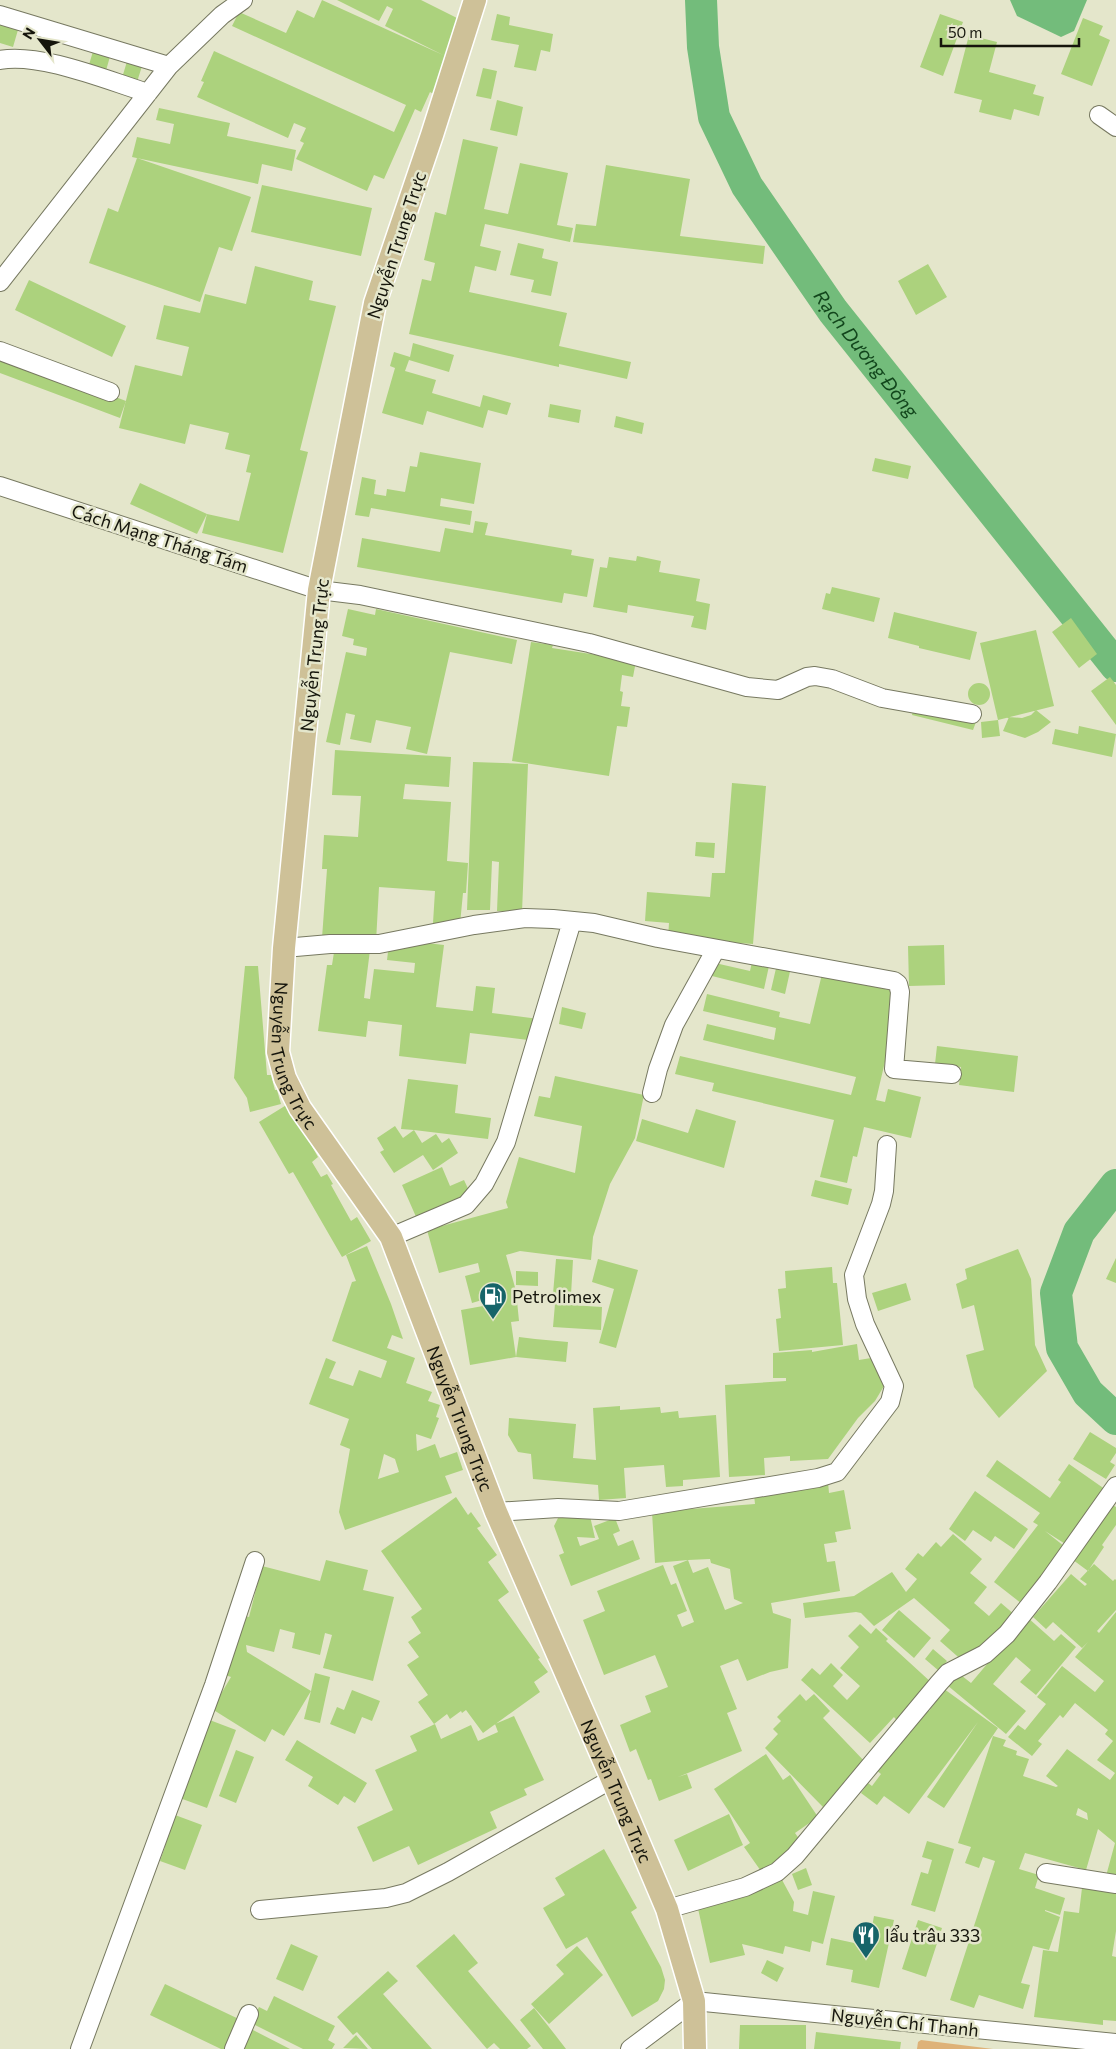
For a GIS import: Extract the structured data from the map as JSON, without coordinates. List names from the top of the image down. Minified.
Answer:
{"streets":{"main road":["Nguyễn Trung Trực"],"street":["Cách Mạng Tháng Tám","Nguyễn Chí Thanh"]},"crossings":[["Nguyễn Trung Trực","Cách Mạng Tháng Tám"],["Nguyễn Trung Trực","Nguyễn Chí Thanh"]],"water":["Rạch Dương Đông"],"places":{"fuel station":["Petrolimex"],"restaurant":["lẩu trâu 333"]},"scale_bar":"50 m","north":"top left"}
